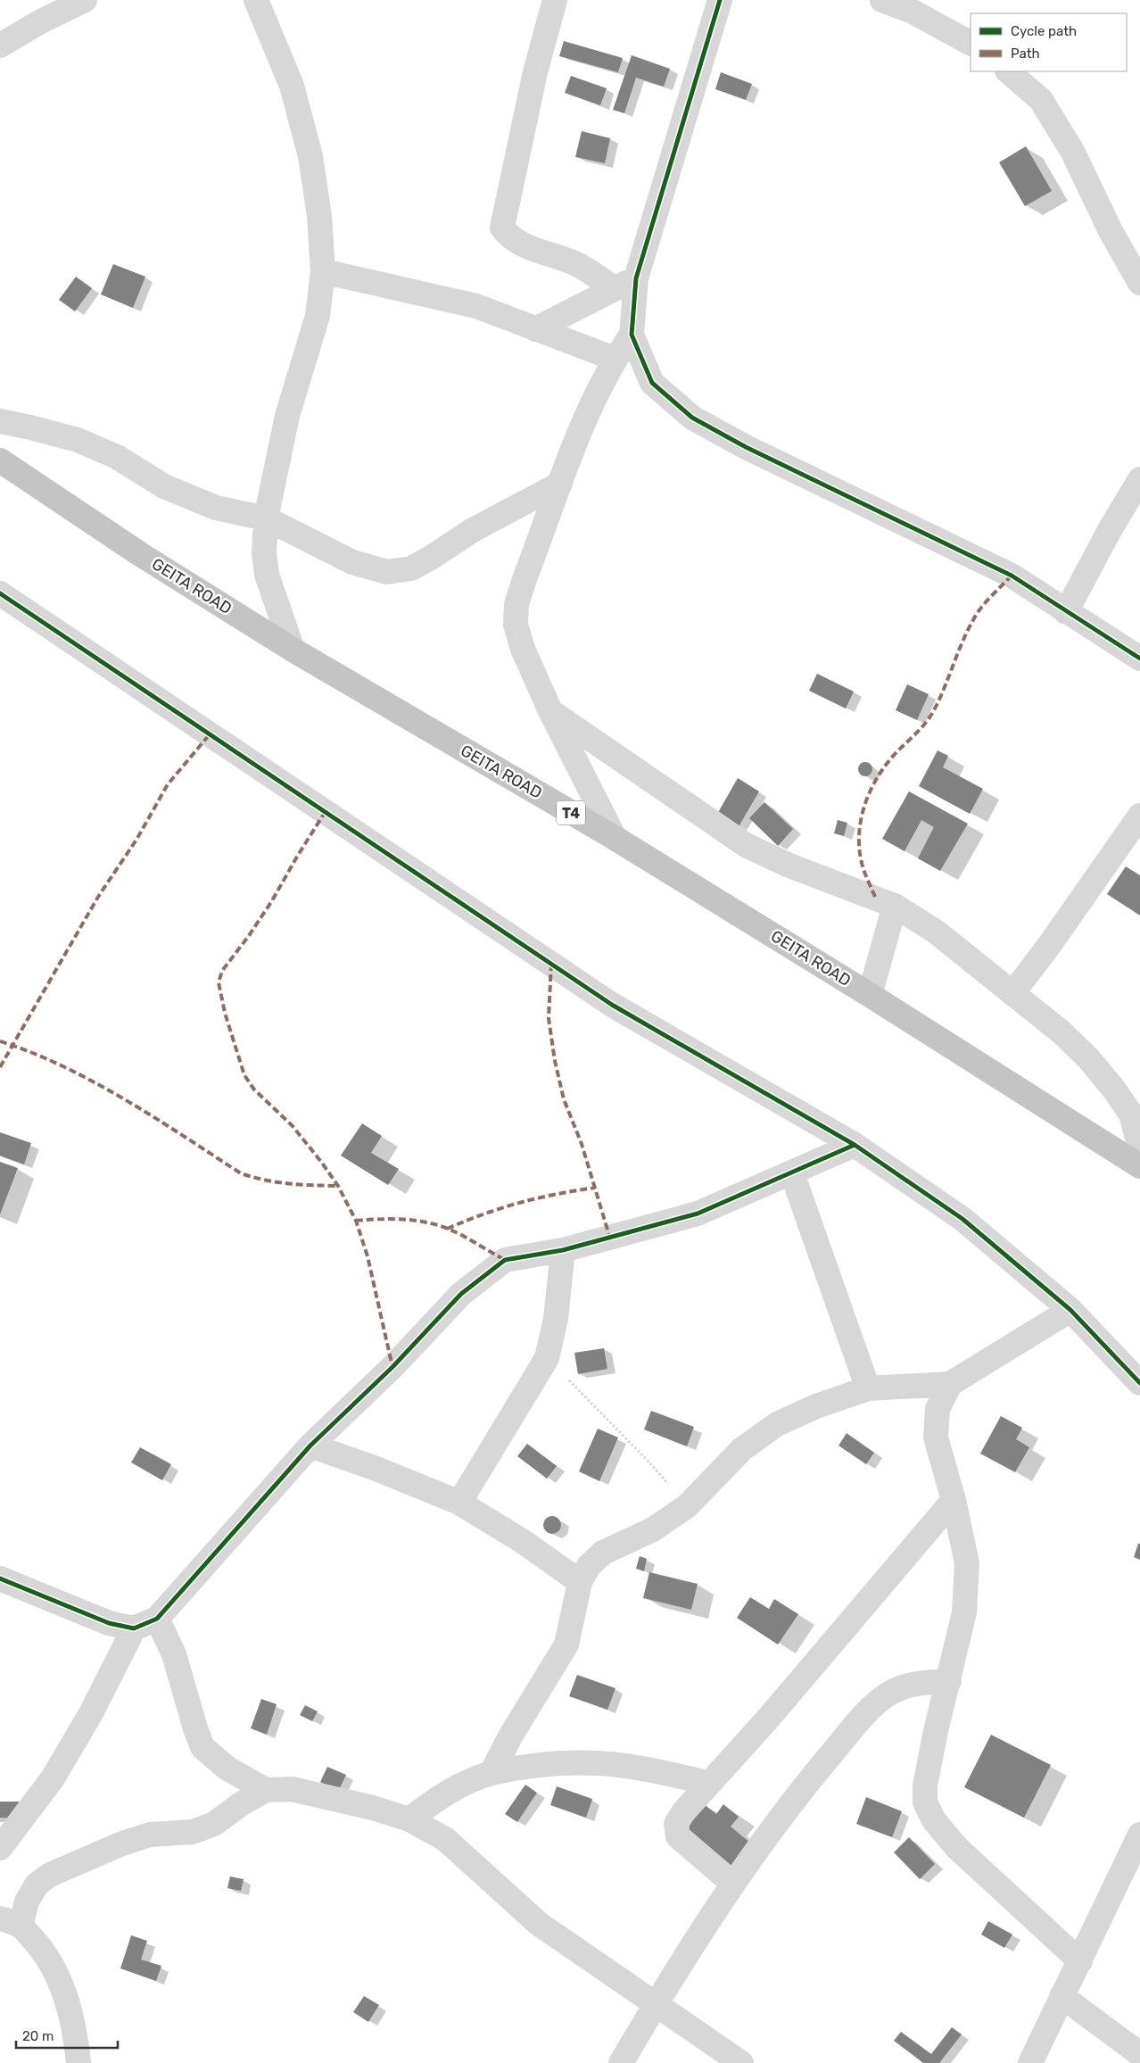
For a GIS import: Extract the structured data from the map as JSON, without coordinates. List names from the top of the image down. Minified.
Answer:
{"streets":{"highway":["GEITA ROAD","T4"]},"legend":["Cycle path","Path"],"scale_bar":"20 m"}
